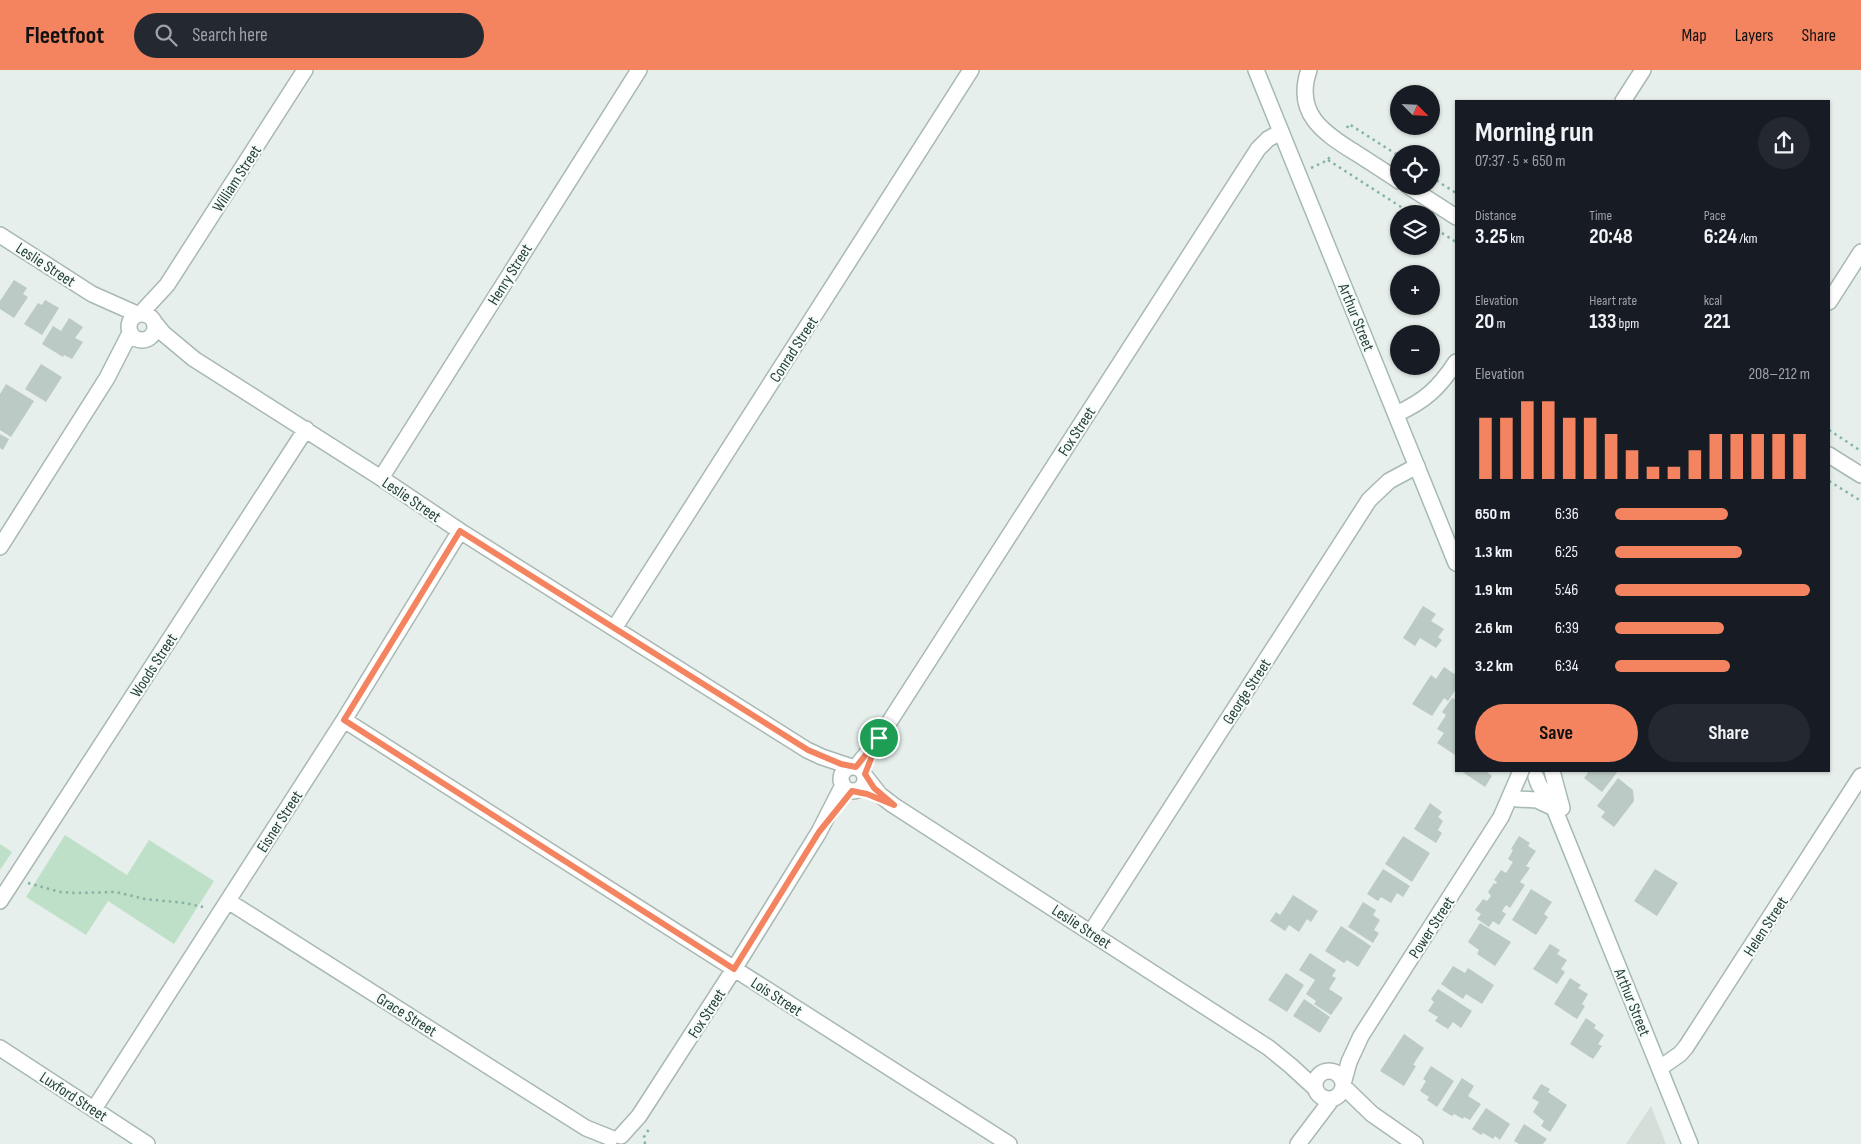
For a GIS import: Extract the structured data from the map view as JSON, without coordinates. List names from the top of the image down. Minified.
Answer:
{"streets":{"street":["William Street","Leslie Street","Henry Street","Arthur Street","Conrad Street","Fox Street","Woods Street","George Street","Eisner Street","Helen Street","Power Street","Lois Street","Grace Street","Luxford Street"]},"crossings":[["William Street","Leslie Street"],["Leslie Street","Henry Street"],["Leslie Street","Conrad Street"],["Leslie Street","Fox Street"],["Leslie Street","Woods Street"],["Leslie Street","George Street"],["Leslie Street","Eisner Street"],["Leslie Street","Power Street"],["Arthur Street","Fox Street"],["Arthur Street","George Street"],["Arthur Street","Helen Street"],["Arthur Street","Power Street"],["Fox Street","Lois Street"],["Fox Street","Grace Street"],["Eisner Street","Lois Street"],["Eisner Street","Grace Street"],["Eisner Street","Luxford Street"]],"north":"bottom right","page":{"header":"Fleetfoot","search":"Search here","nav":["Map","Layers","Share"],"map_buttons":["+","−"],"heading":["Morning run","07:37 · 5 × 650 m"],"stats":[["Distance","3.25 km"],["Time","20:48"],["Pace","6:24 /km"],["Elevation","20 m"],["Heart rate","133 bpm"],["kcal","221"]],"chart":["Elevation","208–212 m"],"list":[{"name":"650 m","note":"6:36"},{"name":"1.3 km","note":"6:25"},{"name":"1.9 km","note":"5:46"},{"name":"2.6 km","note":"6:39"},{"name":"3.2 km","note":"6:34"}],"buttons":["Save","Share"]}}
